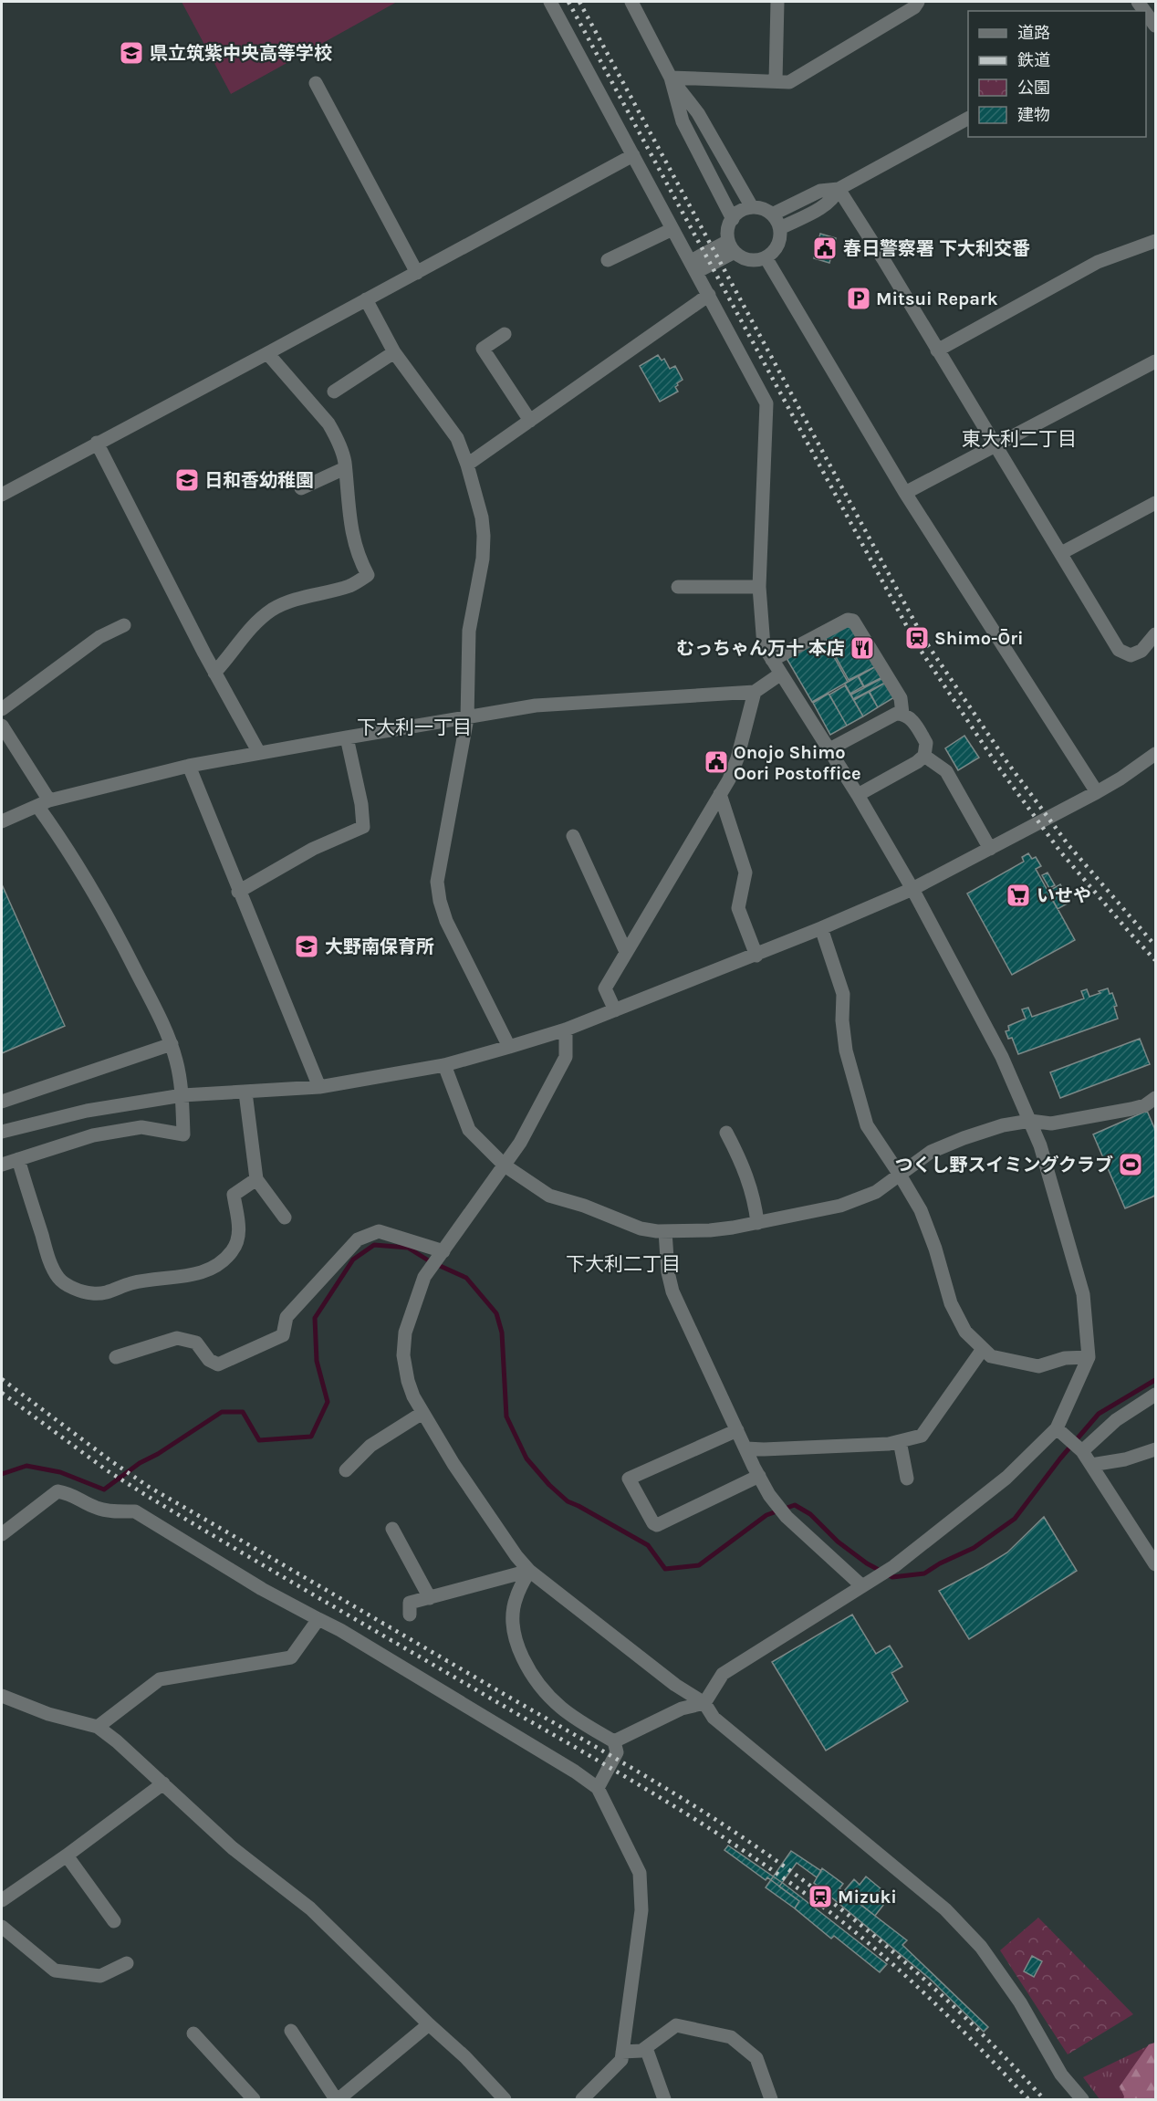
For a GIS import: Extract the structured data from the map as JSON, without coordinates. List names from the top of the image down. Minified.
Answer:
{"districts":["東大利二丁目","下大利一丁目","下大利二丁目"],"places":{"school or university":["県立筑紫中央高等学校","日和香幼稚園","大野南保育所"],"public building":["春日警察署 下大利交番","Onojo Shimo Oori Postoffice"],"parking":["Mitsui Repark"],"station":["Shimo-Ōri","Mizuki"],"restaurant":["むっちゃん万十 本店"],"supermarket":["いせや"],"sports":["つくし野スイミングクラブ"]},"legend":["道路","鉄道","公園","建物"]}
